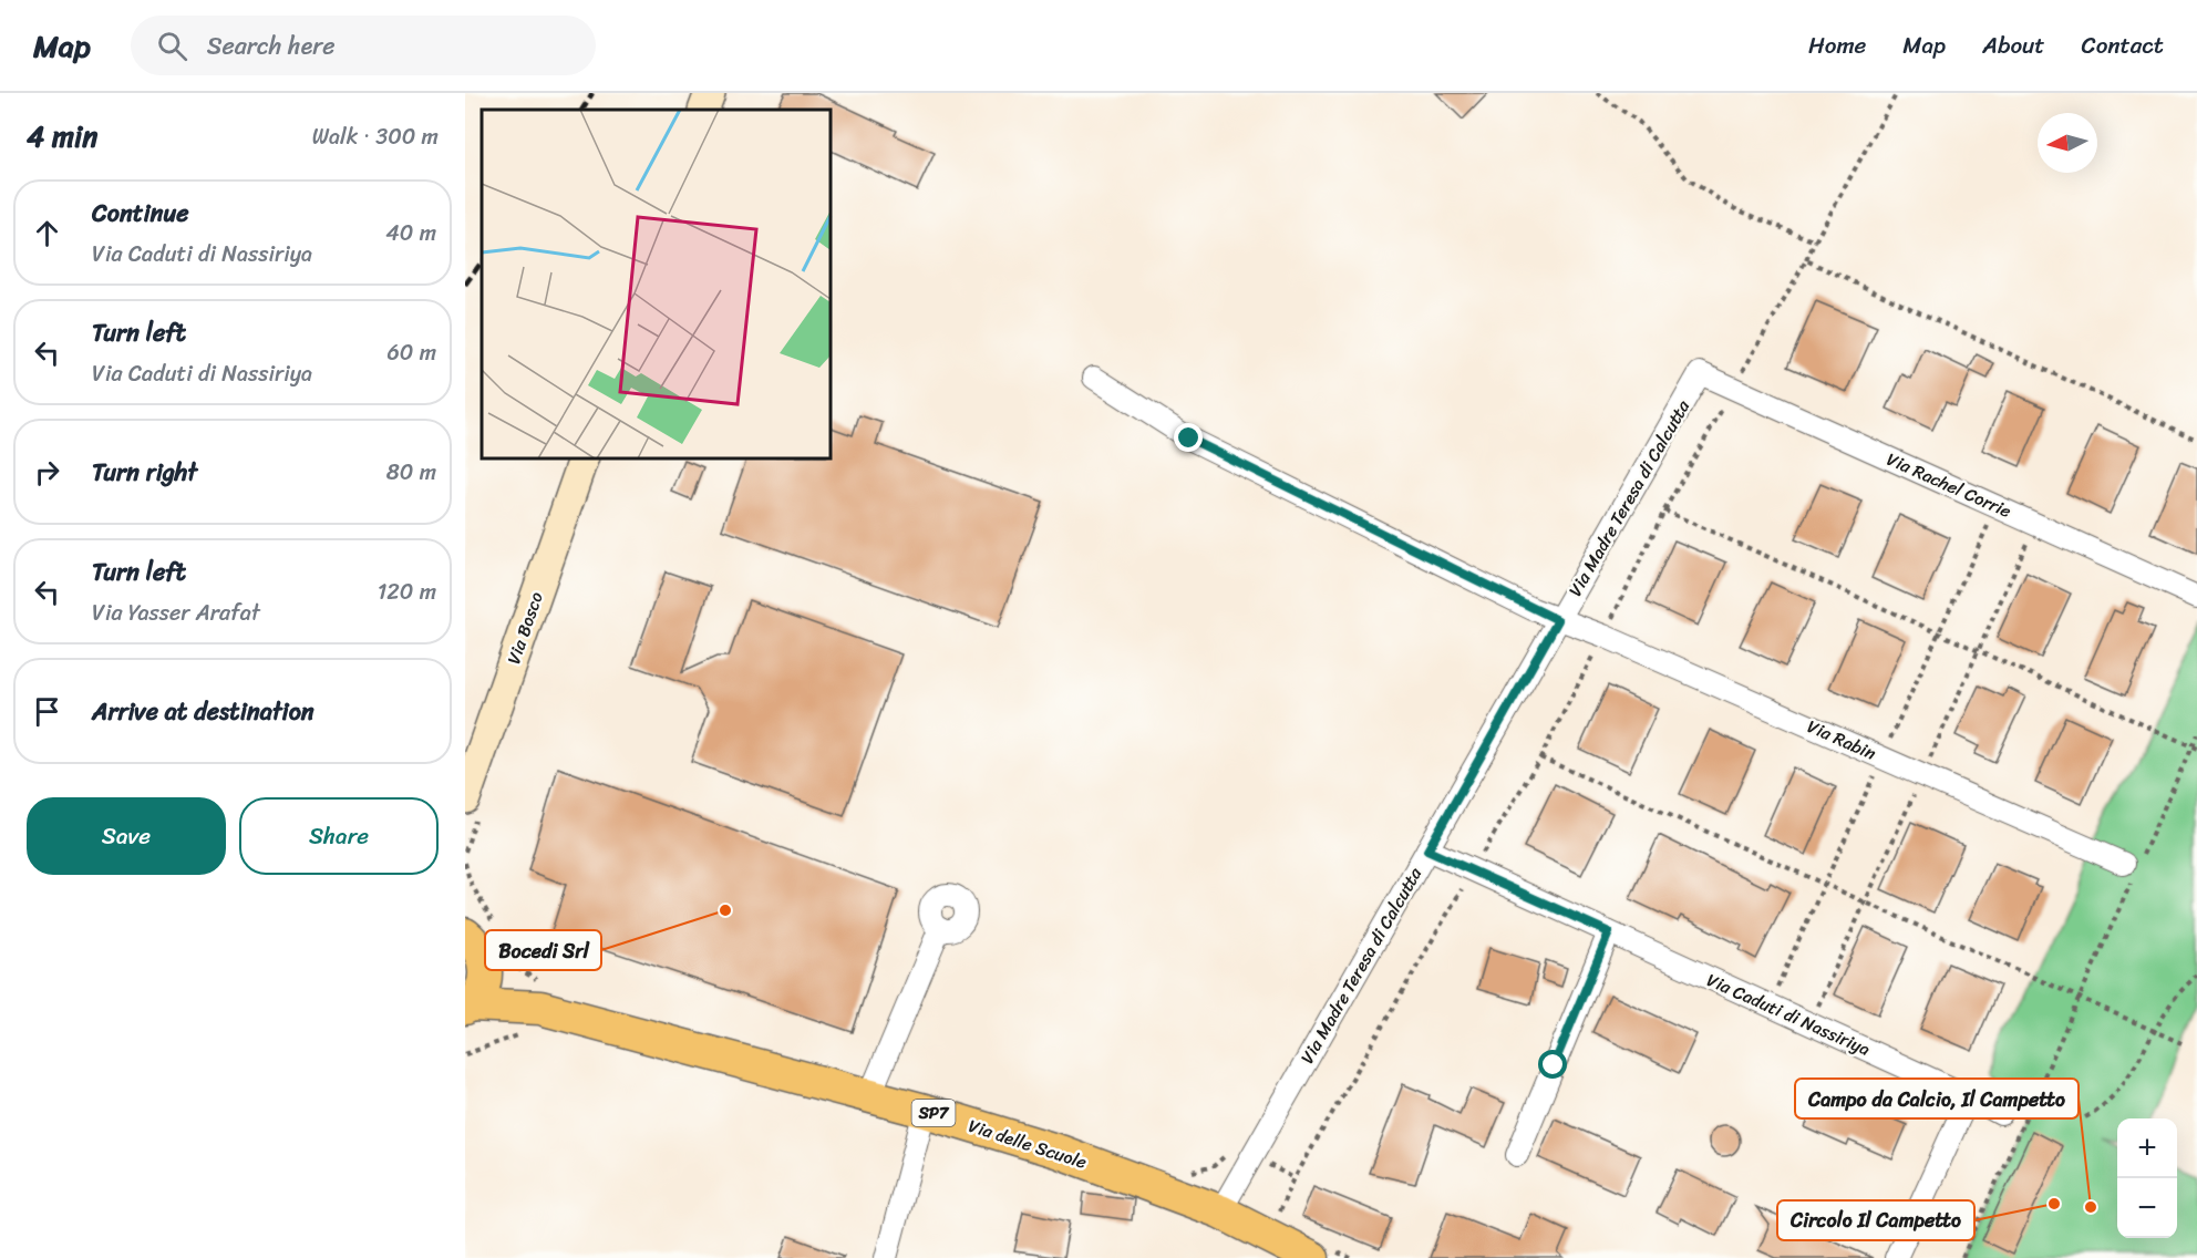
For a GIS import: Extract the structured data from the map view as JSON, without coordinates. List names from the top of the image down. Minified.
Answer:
{"streets":{"main road":["Via Bosco","SP7","Via delle Scuole"],"street":["Via Rachel Corrie","Via Madre Teresa di Calcutta","Via Rabin","Via Caduti di Nassiriya"]},"crossings":[["Via Rachel Corrie","Via Madre Teresa di Calcutta"],["Via Madre Teresa di Calcutta","Via Rabin"],["Via Madre Teresa di Calcutta","Via Caduti di Nassiriya"],["Via Madre Teresa di Calcutta","Via delle Scuole"]],"places":["Bocedi Srl","Circolo Il Campetto","Campo da Calcio, Il Campetto"],"north":"left","page":{"header":"Map","search":"Search here","nav":["Home","Map","About","Contact"],"heading":["4 min","Walk · 300 m"],"list":[["Continue","Via Caduti di Nassiriya","40 m"],["Turn left","Via Caduti di Nassiriya","60 m"],["Turn right","80 m"],["Turn left","Via Yasser Arafat","120 m"],"Arrive at destination"],"buttons":["Save","Share"],"map_buttons":["+","−"]}}
